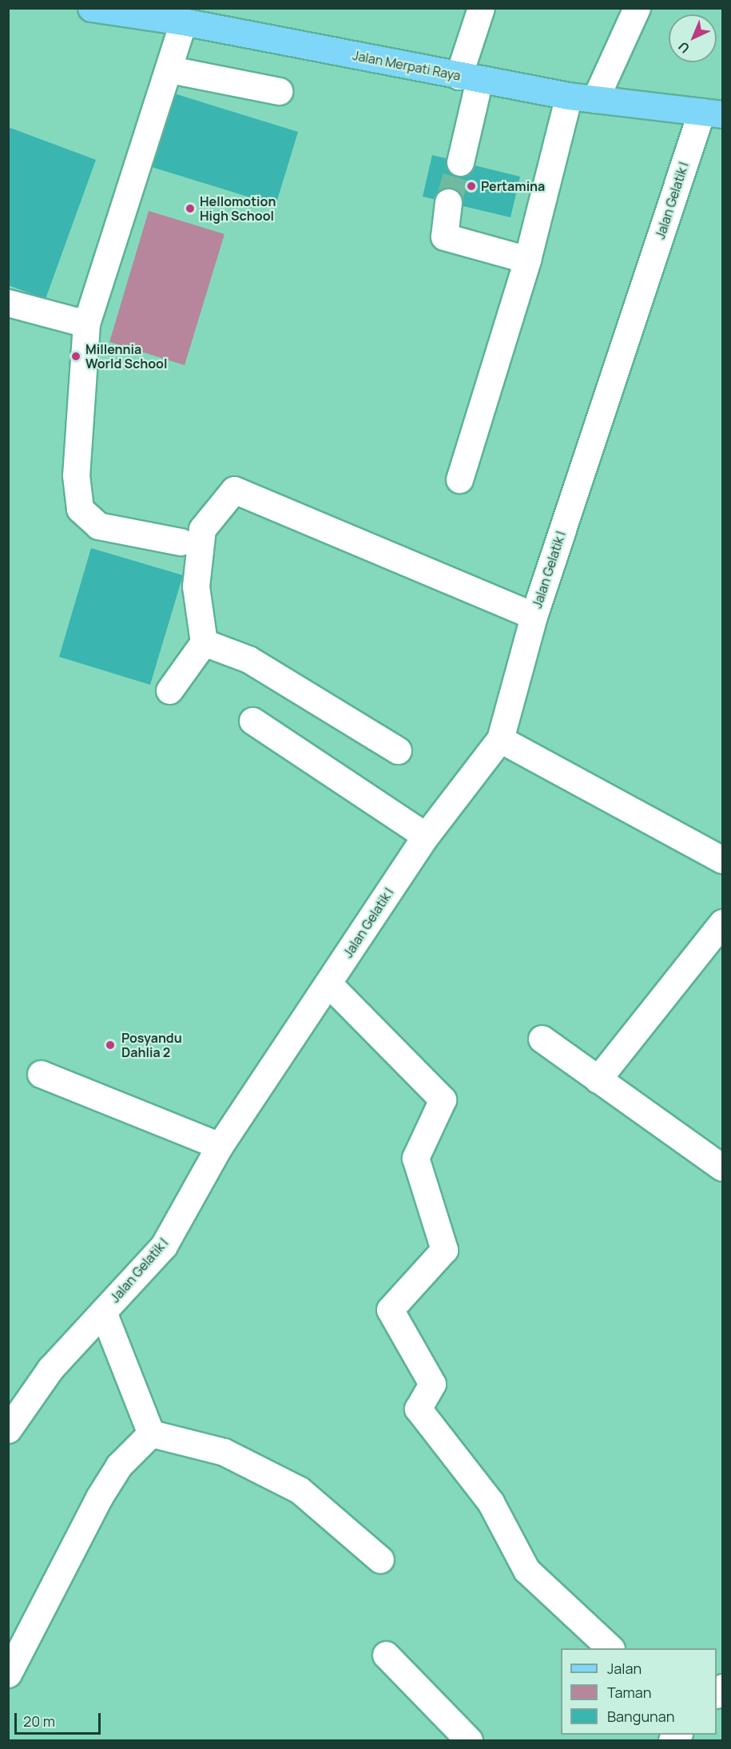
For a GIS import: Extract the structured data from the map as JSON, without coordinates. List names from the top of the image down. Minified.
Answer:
{"streets":{"main road":["Jalan Merpati Raya"],"street":["Jalan Gelatik I"]},"crossings":[["Jalan Merpati Raya","Jalan Gelatik I"]],"places":["Pertamina","Hellomotion High School","Millennia World School","Posyandu Dahlia 2"],"legend":["Jalan","Taman","Bangunan"],"scale_bar":"20 m","north":"bottom left"}
